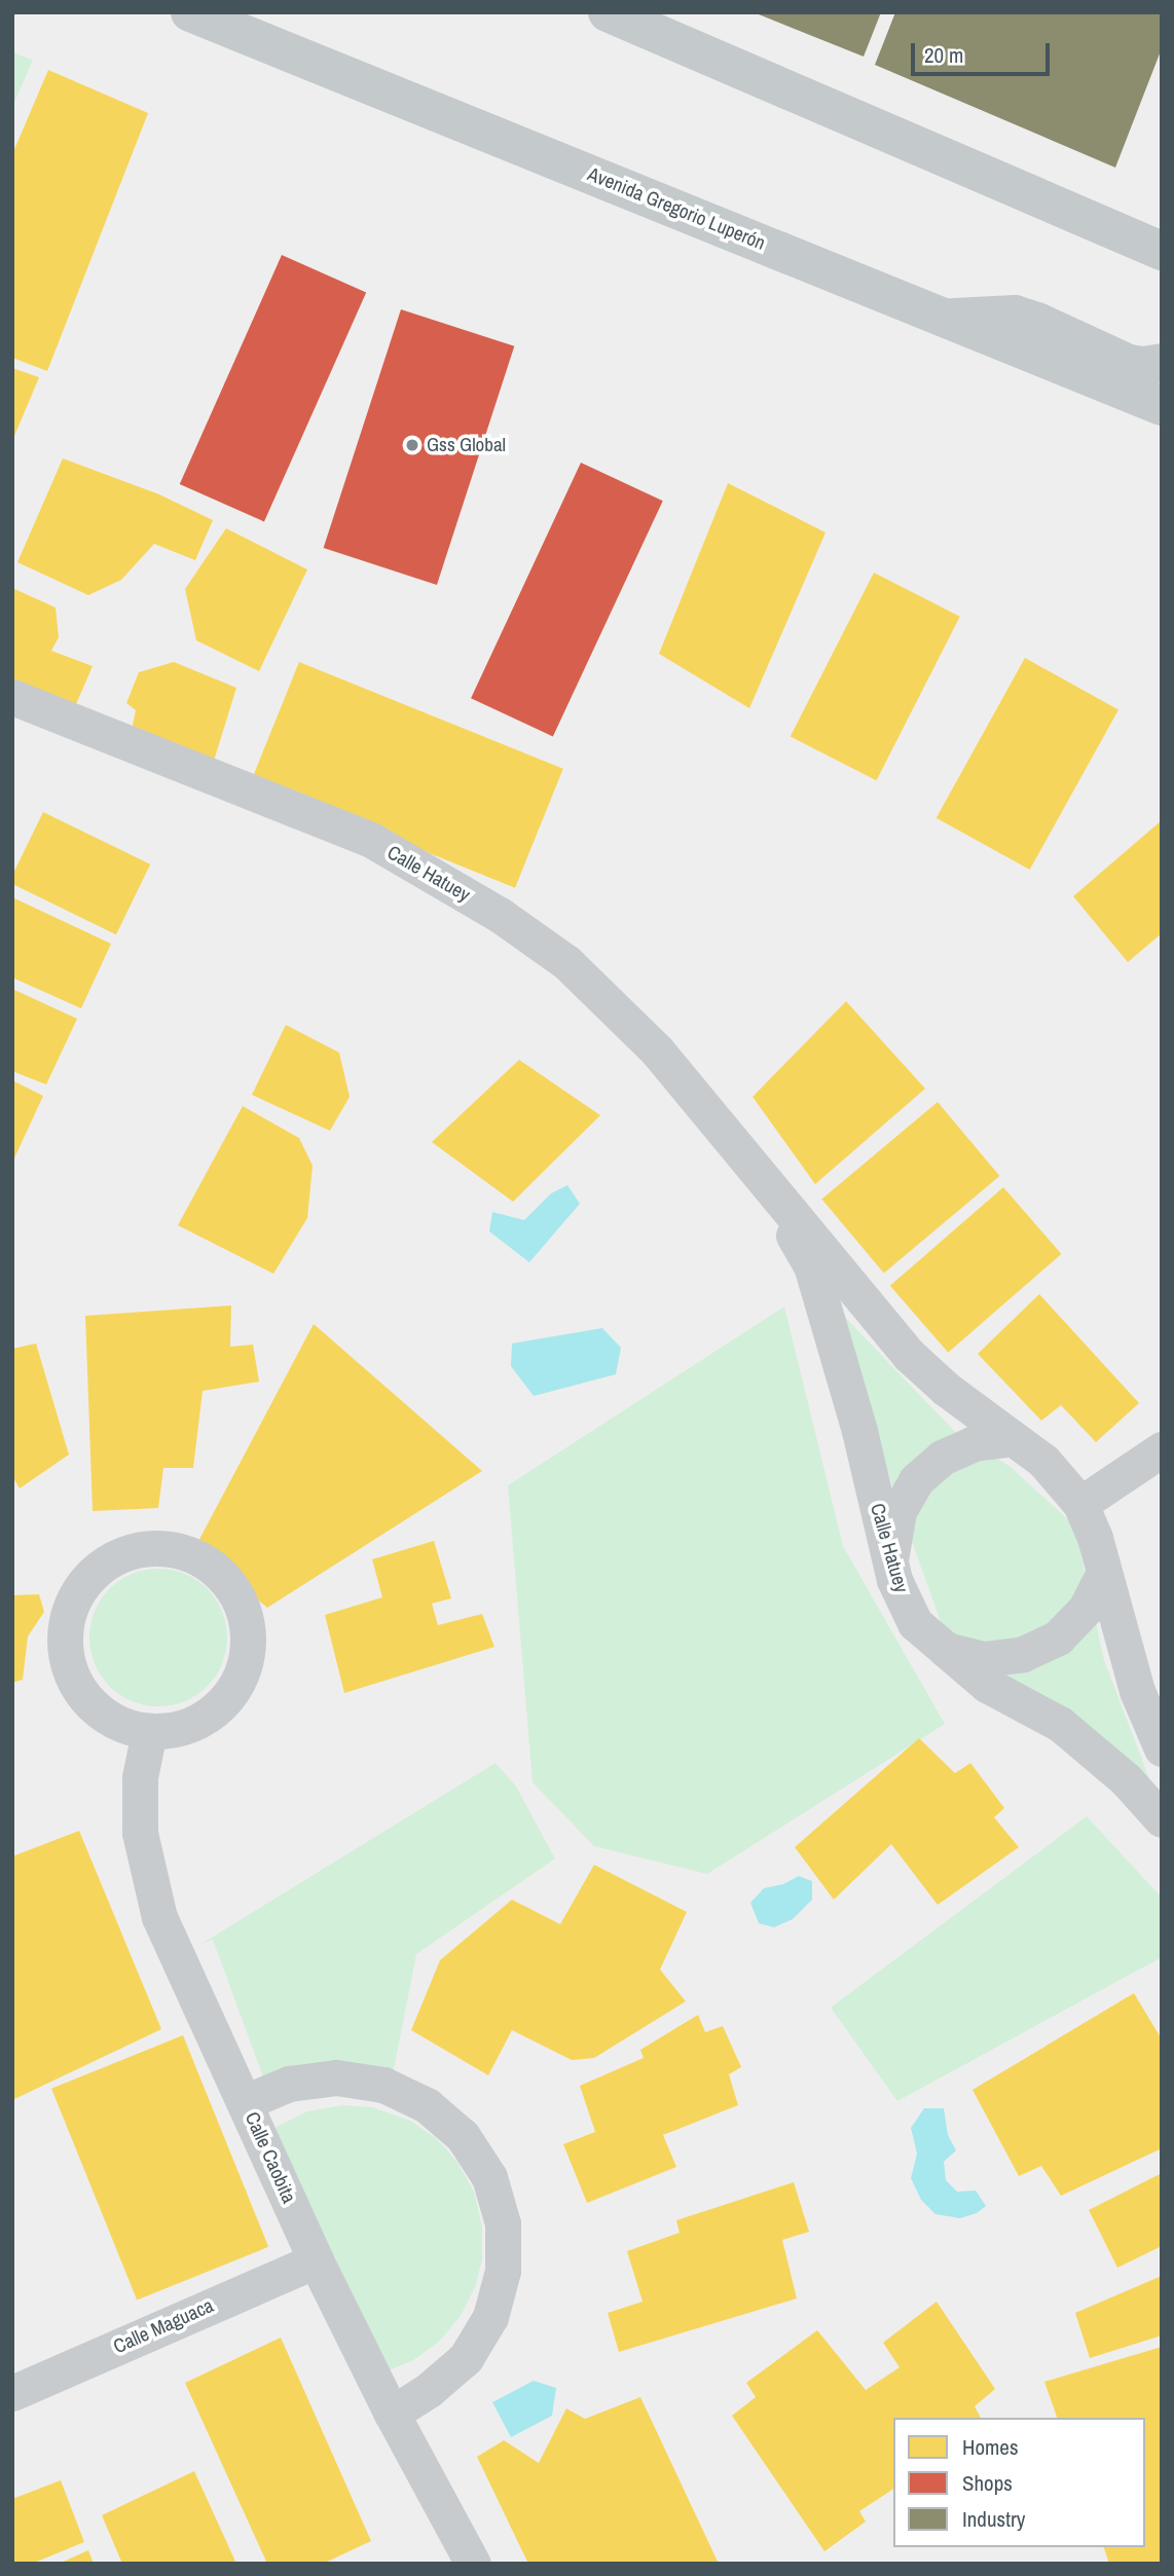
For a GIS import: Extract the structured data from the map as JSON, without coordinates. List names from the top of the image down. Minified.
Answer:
{"streets":{"main road":["Avenida Gregorio Luperón"],"street":["Calle Hatuey","Calle Caobita","Calle Maguaca"]},"crossings":[["Calle Caobita","Calle Maguaca"]],"places":["Gss Global"],"legend":["Homes","Shops","Industry"],"scale_bar":"20 m"}
